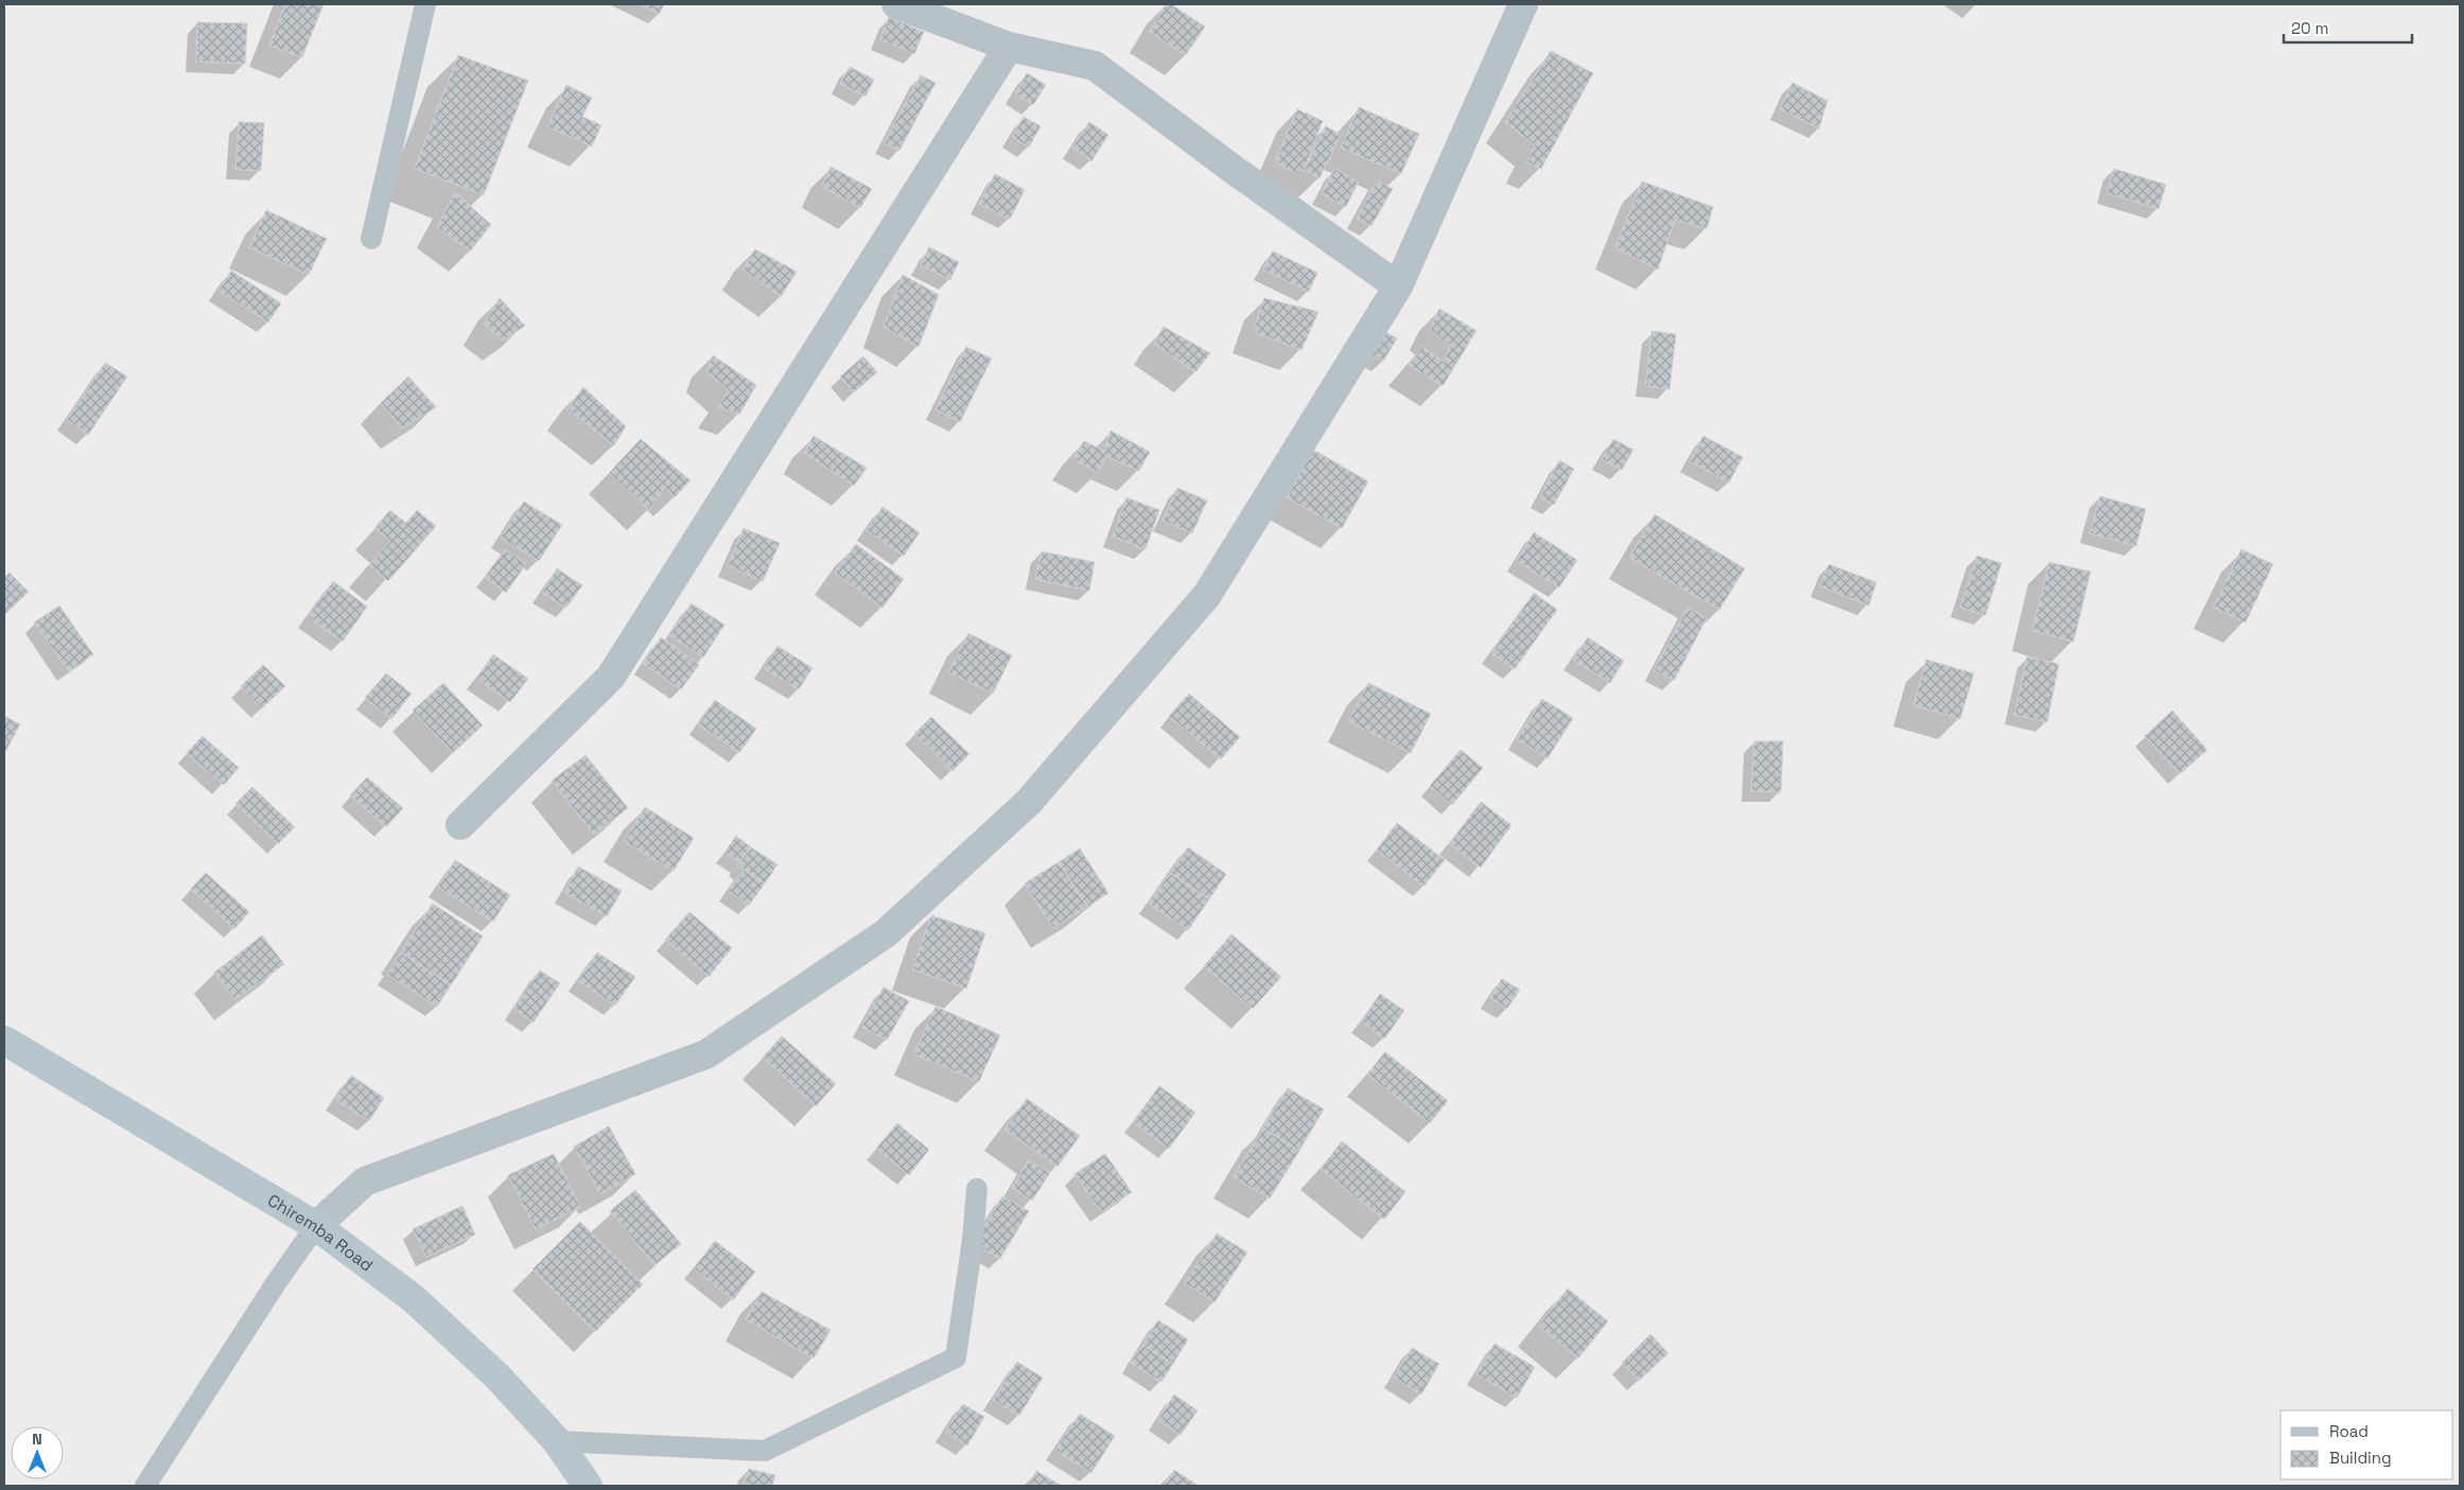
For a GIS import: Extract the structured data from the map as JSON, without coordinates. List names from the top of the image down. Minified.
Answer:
{"streets":{"main road":["Chiremba Road"]},"legend":["Road","Building"],"scale_bar":"20 m","north":"top"}
